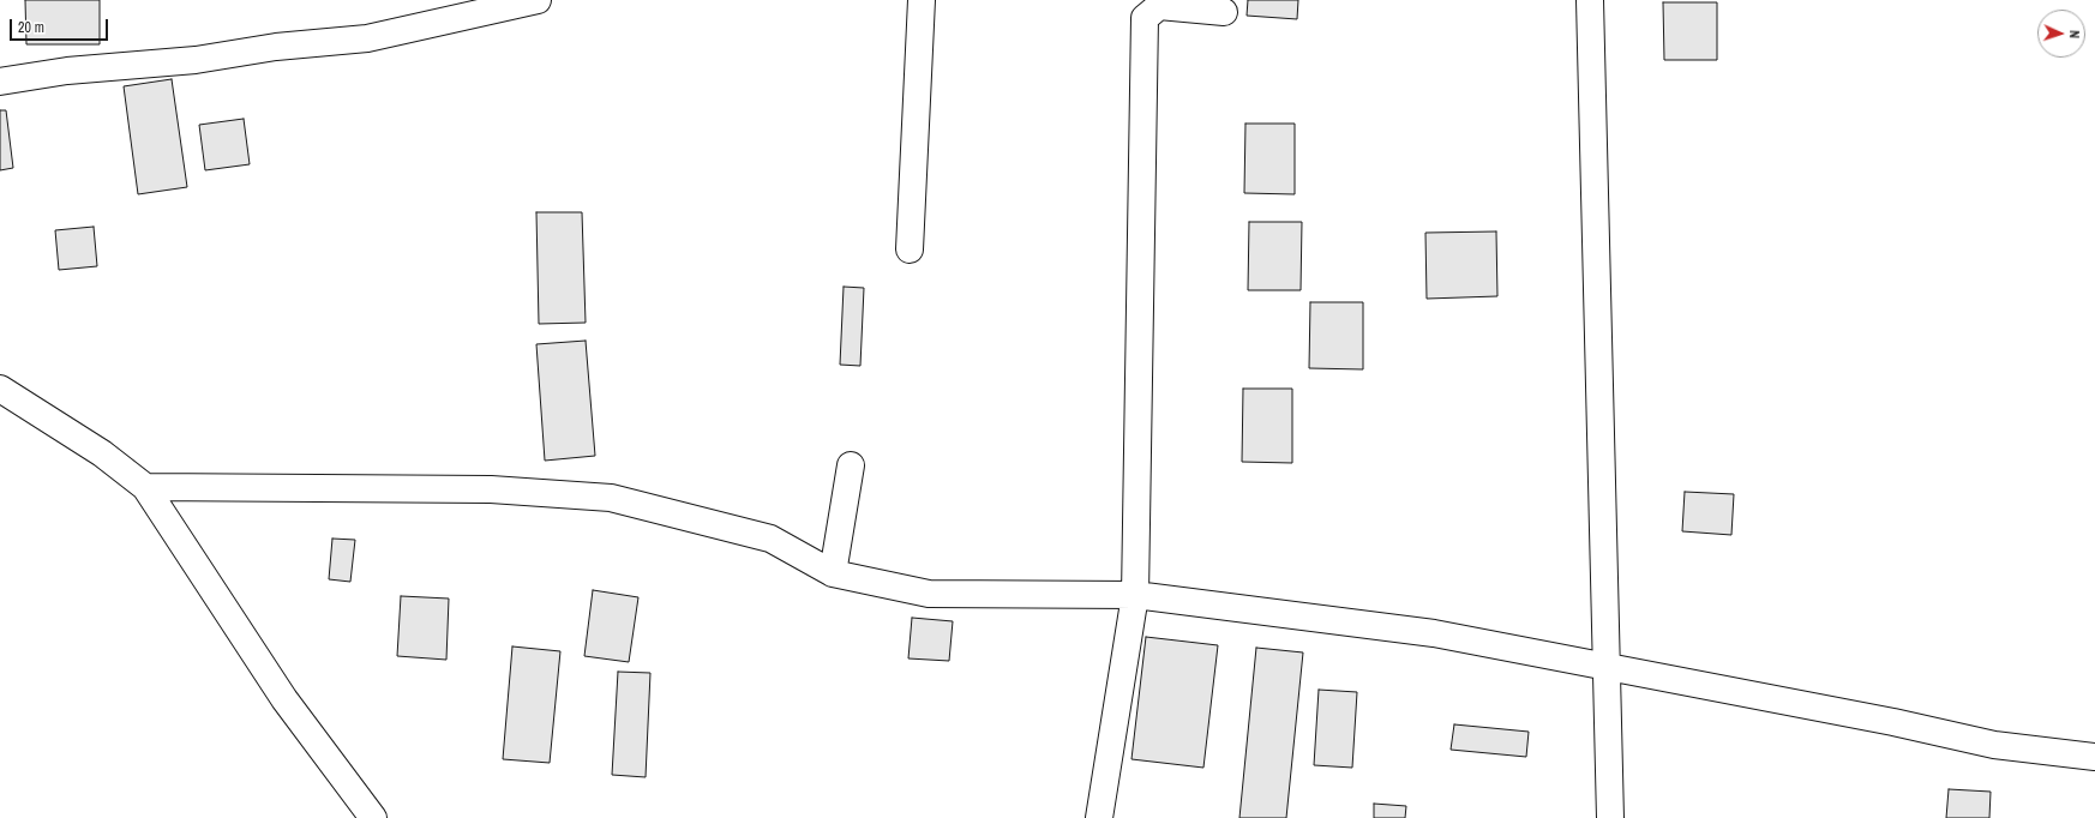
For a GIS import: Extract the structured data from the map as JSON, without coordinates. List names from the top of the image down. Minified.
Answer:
{"scale_bar":"20 m","north":"right"}
